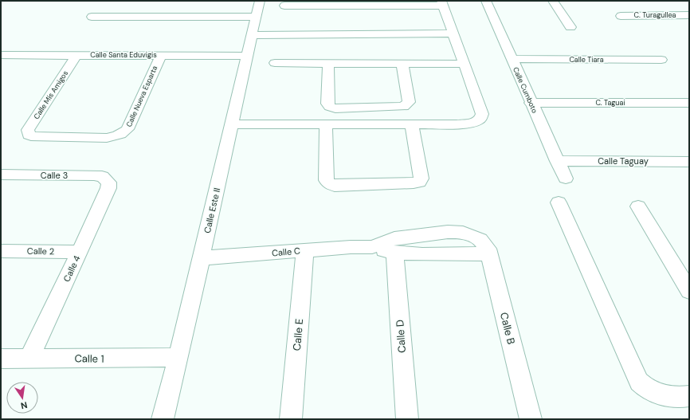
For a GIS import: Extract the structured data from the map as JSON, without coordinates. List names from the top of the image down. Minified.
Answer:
{"streets":{"street":["C. Turagullea","Calle Santa Eduvigis","Calle Tiara","Calle Cumboto","Calle Mis Amigos","Calle Nueva Esparta","C. Taguai","Calle Taguay","Calle 3","Calle Este II","Calle 2","Calle C","Calle 4","Calle B","Calle E","Calle D","Calle 1"]},"crossings":[["Calle Santa Eduvigis","Calle Mis Amigos"],["Calle Santa Eduvigis","Calle Nueva Esparta"],["Calle Santa Eduvigis","Calle Este II"],["Calle Tiara","Calle Cumboto"],["Calle Cumboto","C. Taguai"],["Calle Cumboto","Calle Taguay"],["Calle Mis Amigos","Calle Nueva Esparta"],["Calle 3","Calle 4"],["Calle Este II","Calle C"],["Calle Este II","Calle 1"],["Calle 2","Calle 4"],["Calle C","Calle B"],["Calle C","Calle E"],["Calle C","Calle D"],["Calle 4","Calle 1"]],"north":"bottom"}
